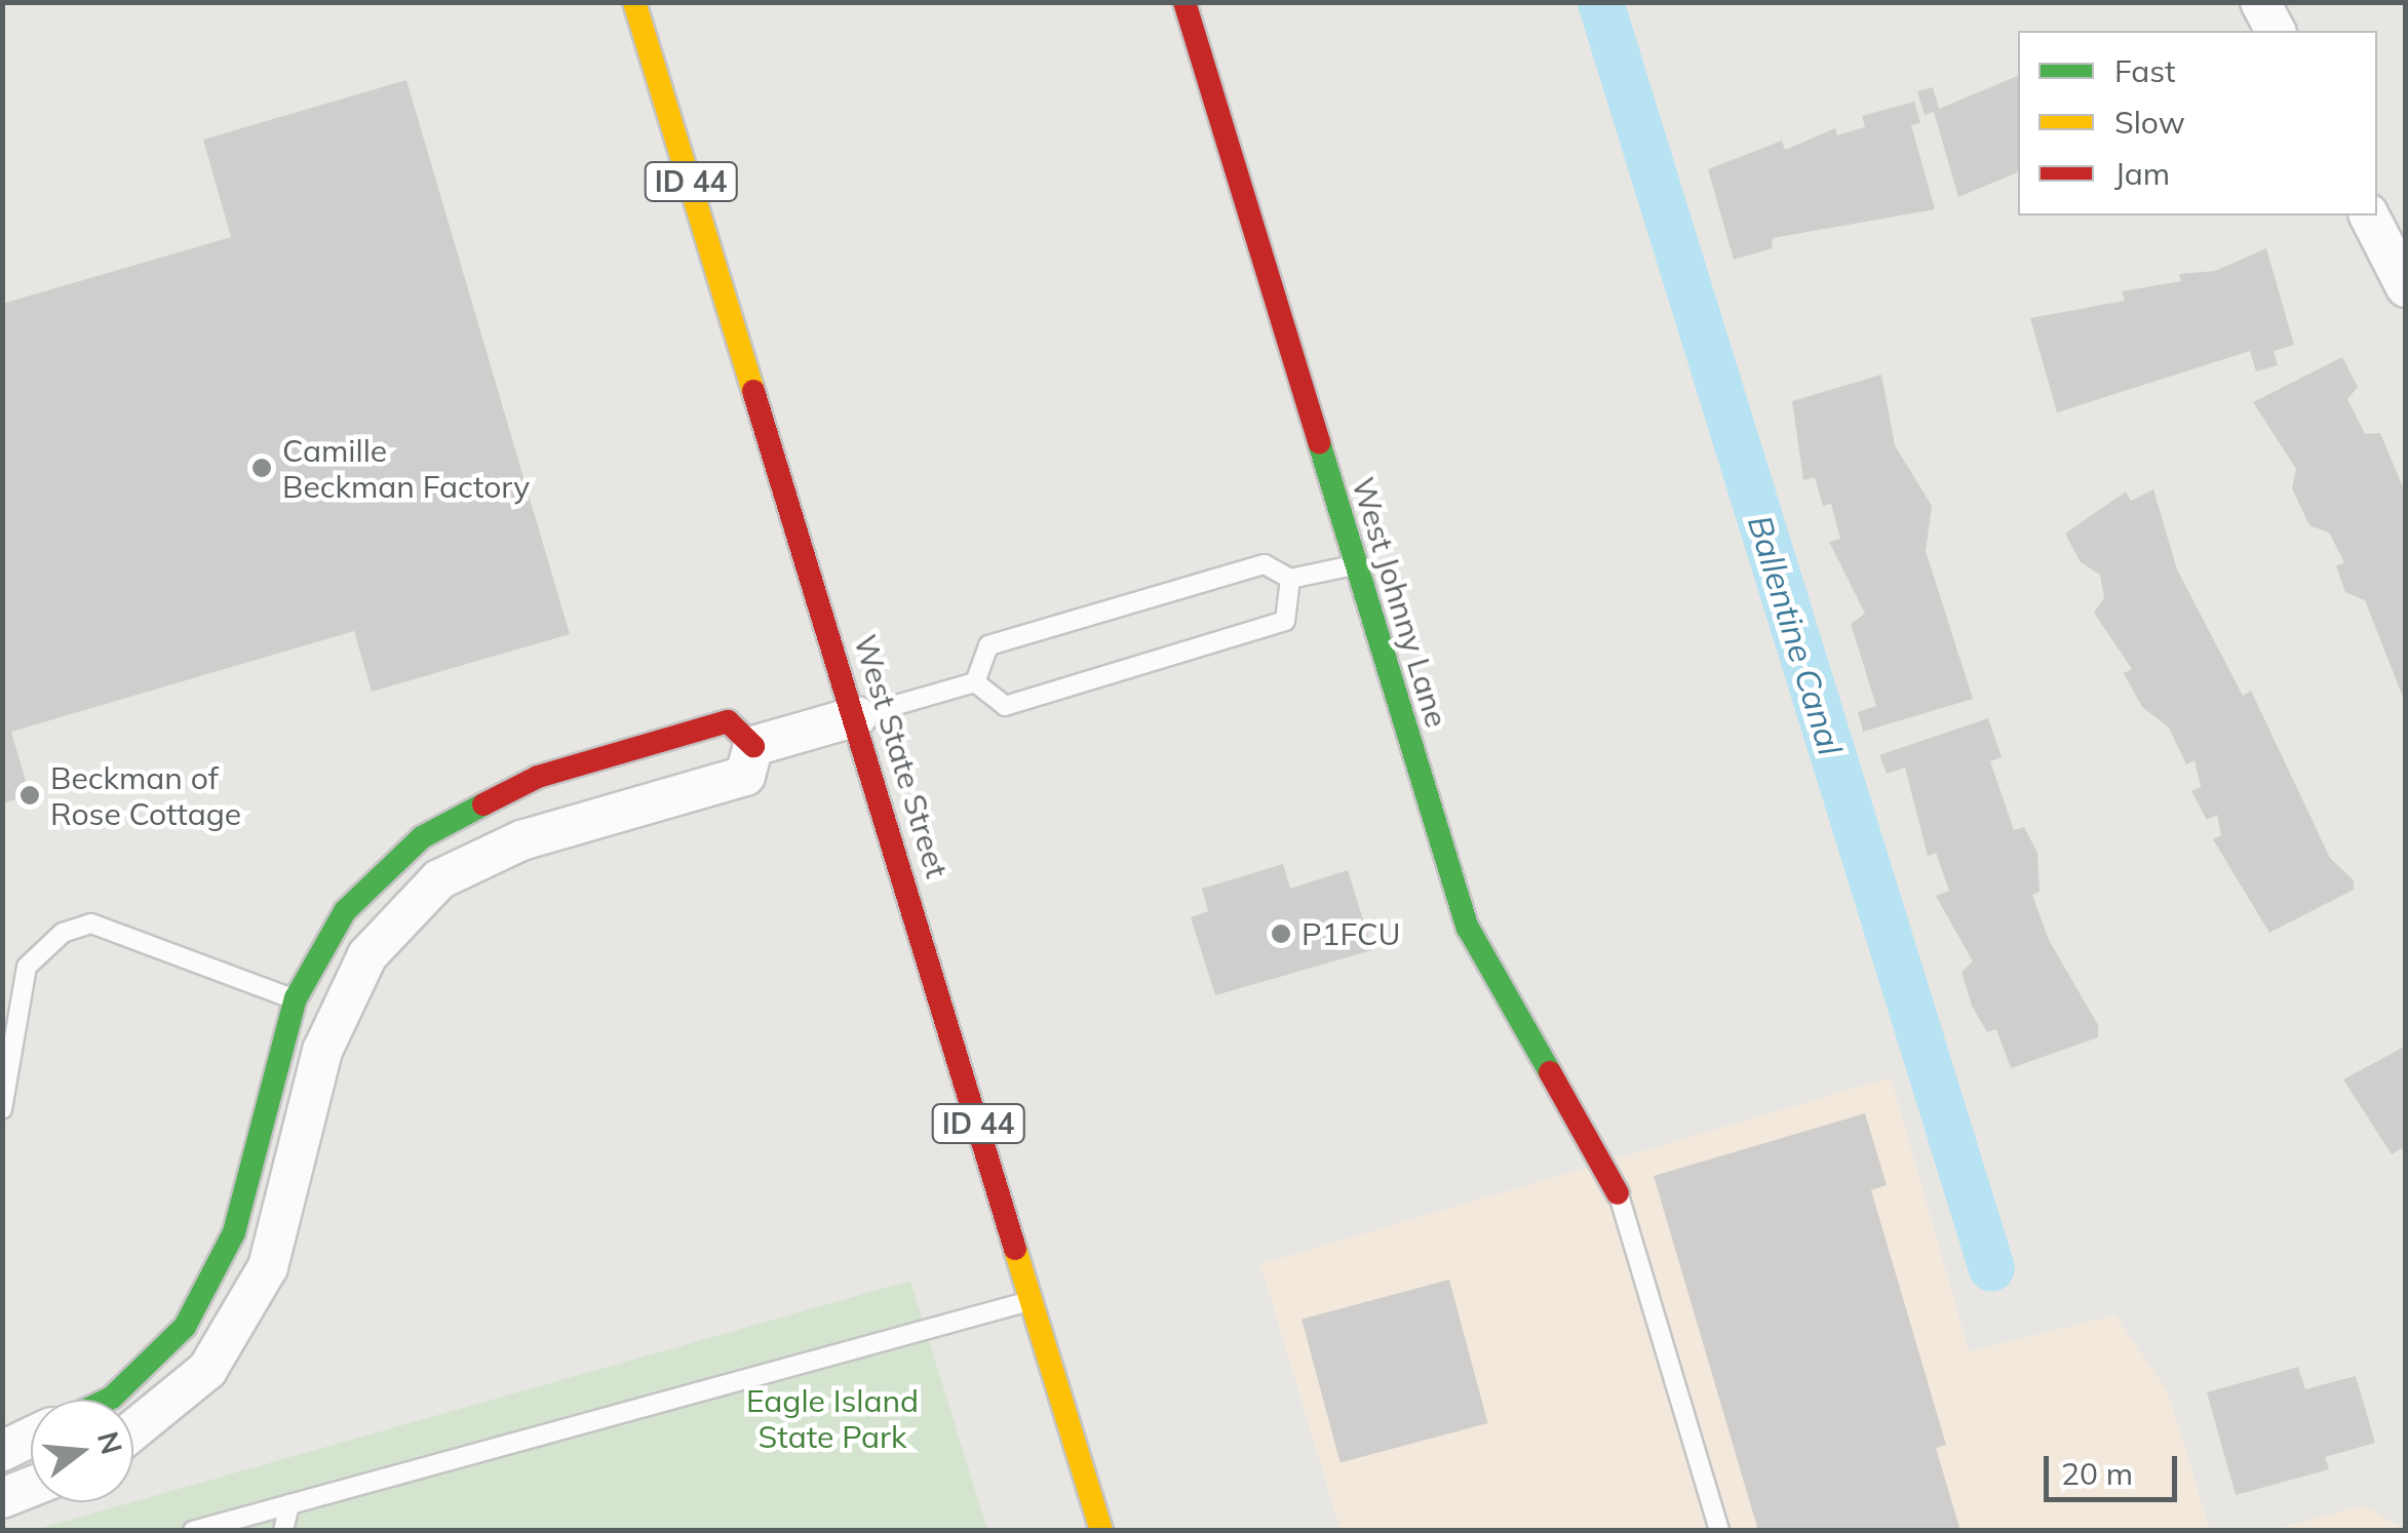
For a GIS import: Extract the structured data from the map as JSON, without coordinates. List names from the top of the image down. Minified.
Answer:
{"streets":{"street":["ID 44","West Johnny Lane","West State Street"]},"water":["Ballentine Canal"],"parks":["Eagle Island State Park"],"places":["Camille Beckman Factory","Beckman of Rose Cottage","P1FCU"],"legend":["Fast","Slow","Jam"],"scale_bar":"20 m","north":"right"}
